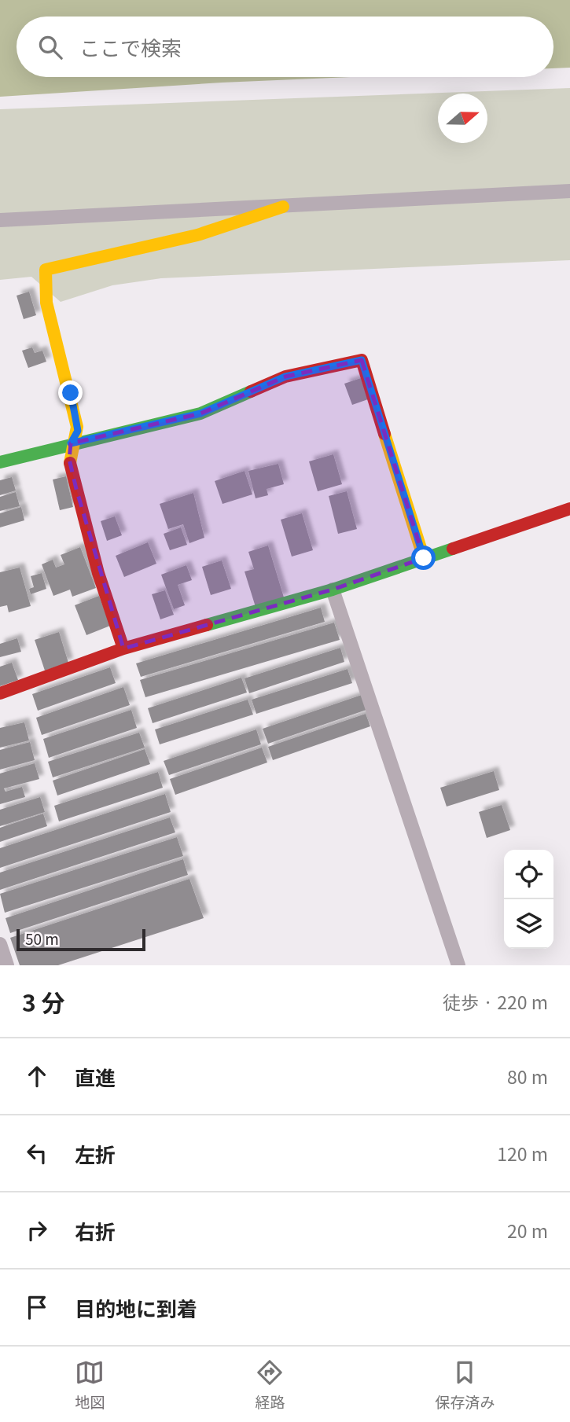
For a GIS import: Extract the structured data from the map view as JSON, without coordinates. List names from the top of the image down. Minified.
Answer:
{"scale_bar":"50 m","north":"right","page":{"search":"ここで検索","scale":"50 m","heading":["3 分","徒歩 · 220 m"],"list":[["直進","80 m"],["左折","120 m"],["右折","20 m"],"目的地に到着"],"nav":["地図","経路","保存済み"]}}
